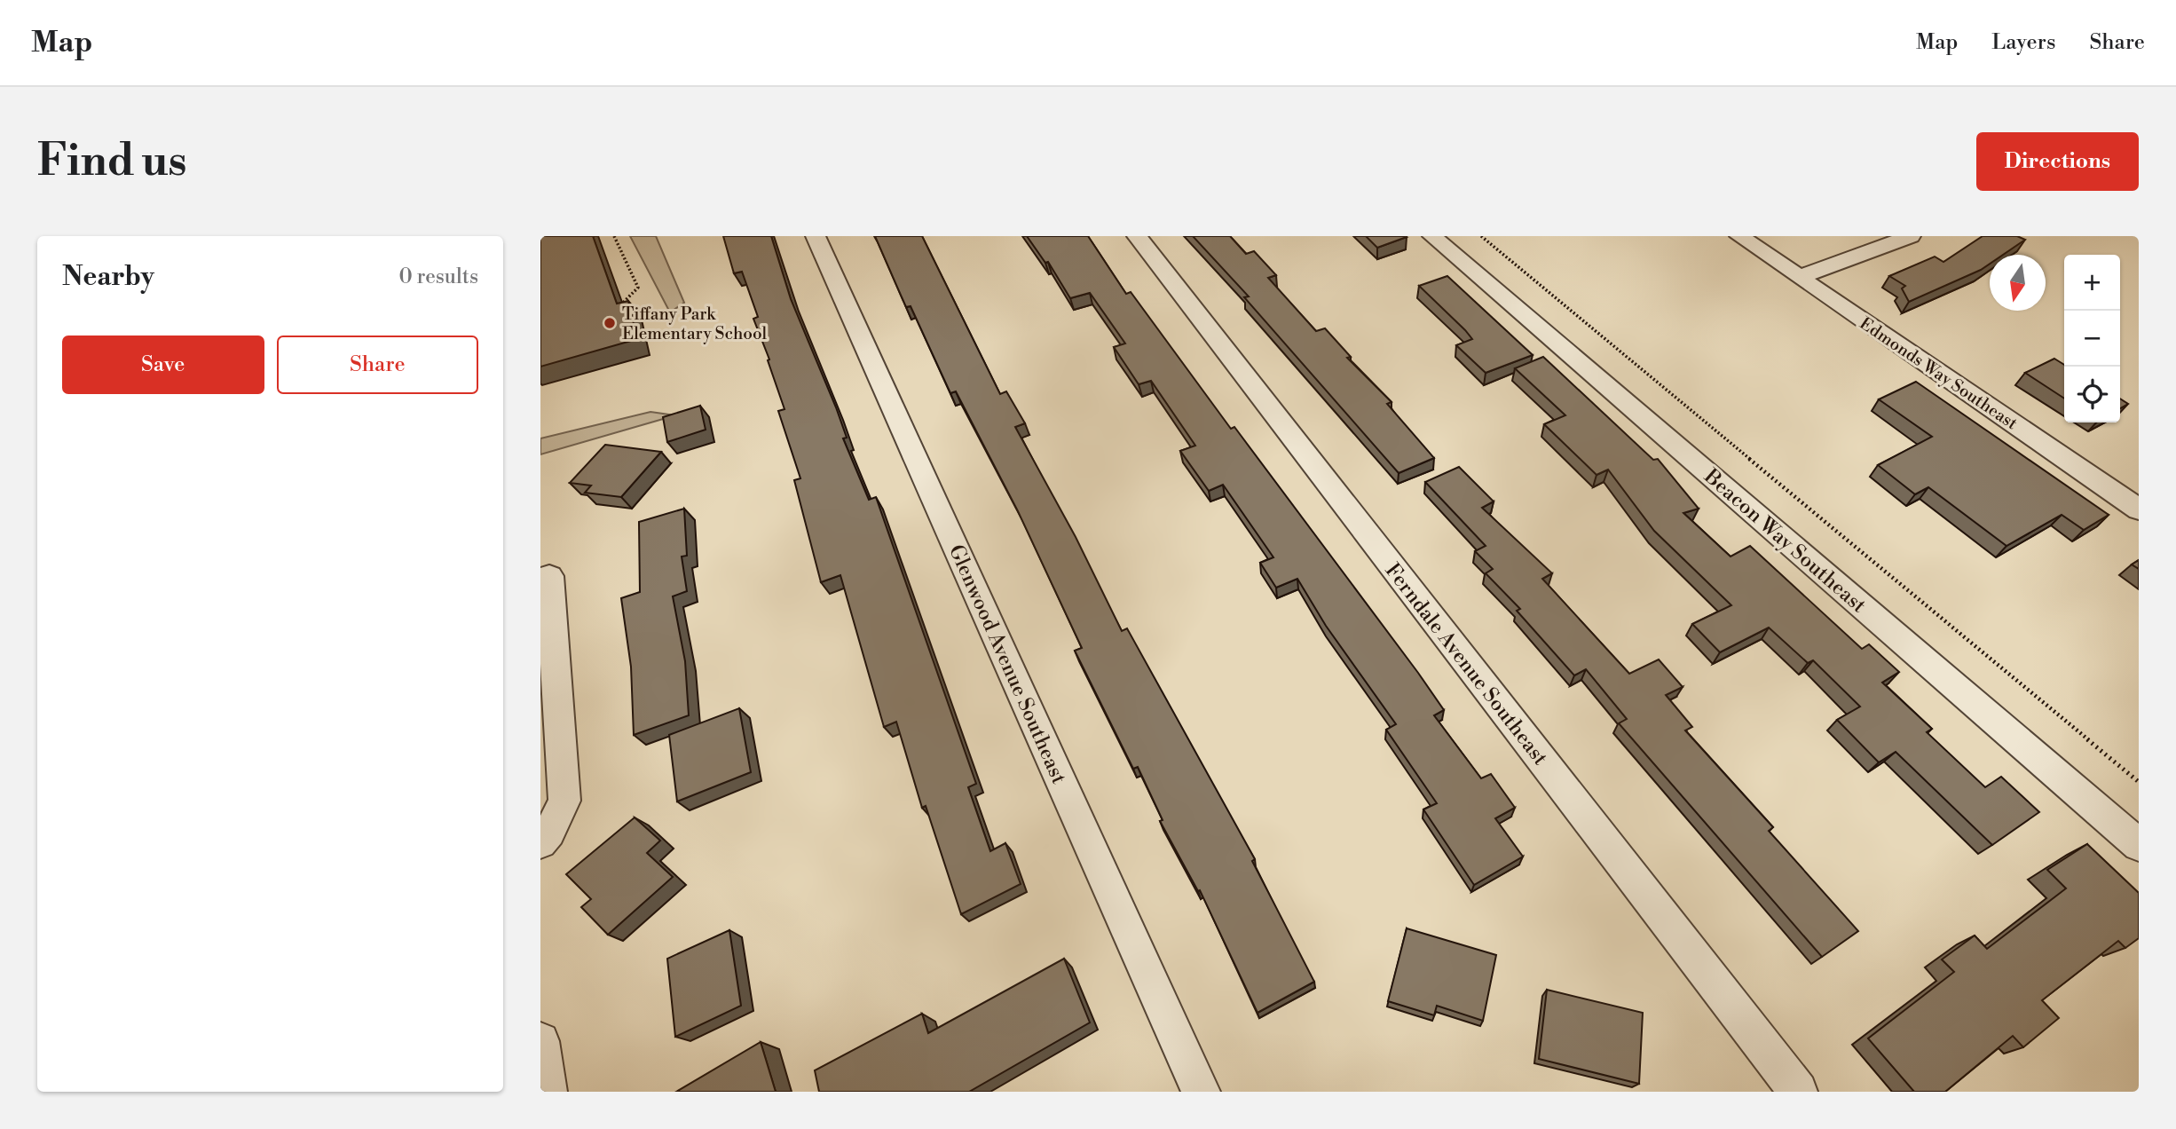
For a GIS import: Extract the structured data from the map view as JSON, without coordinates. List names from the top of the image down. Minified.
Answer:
{"streets":{"street":["Edmonds Way Southeast","Beacon Way Southeast","Glenwood Avenue Southeast","Ferndale Avenue Southeast"]},"places":["Tiffany Park Elementary School"],"north":"bottom","page":{"header":"Map","nav":["Map","Layers","Share"],"buttons":["Directions",["Save","Share"]],"title":"Find us","heading":["Nearby","0 results"],"map_buttons":["+","−"]}}
